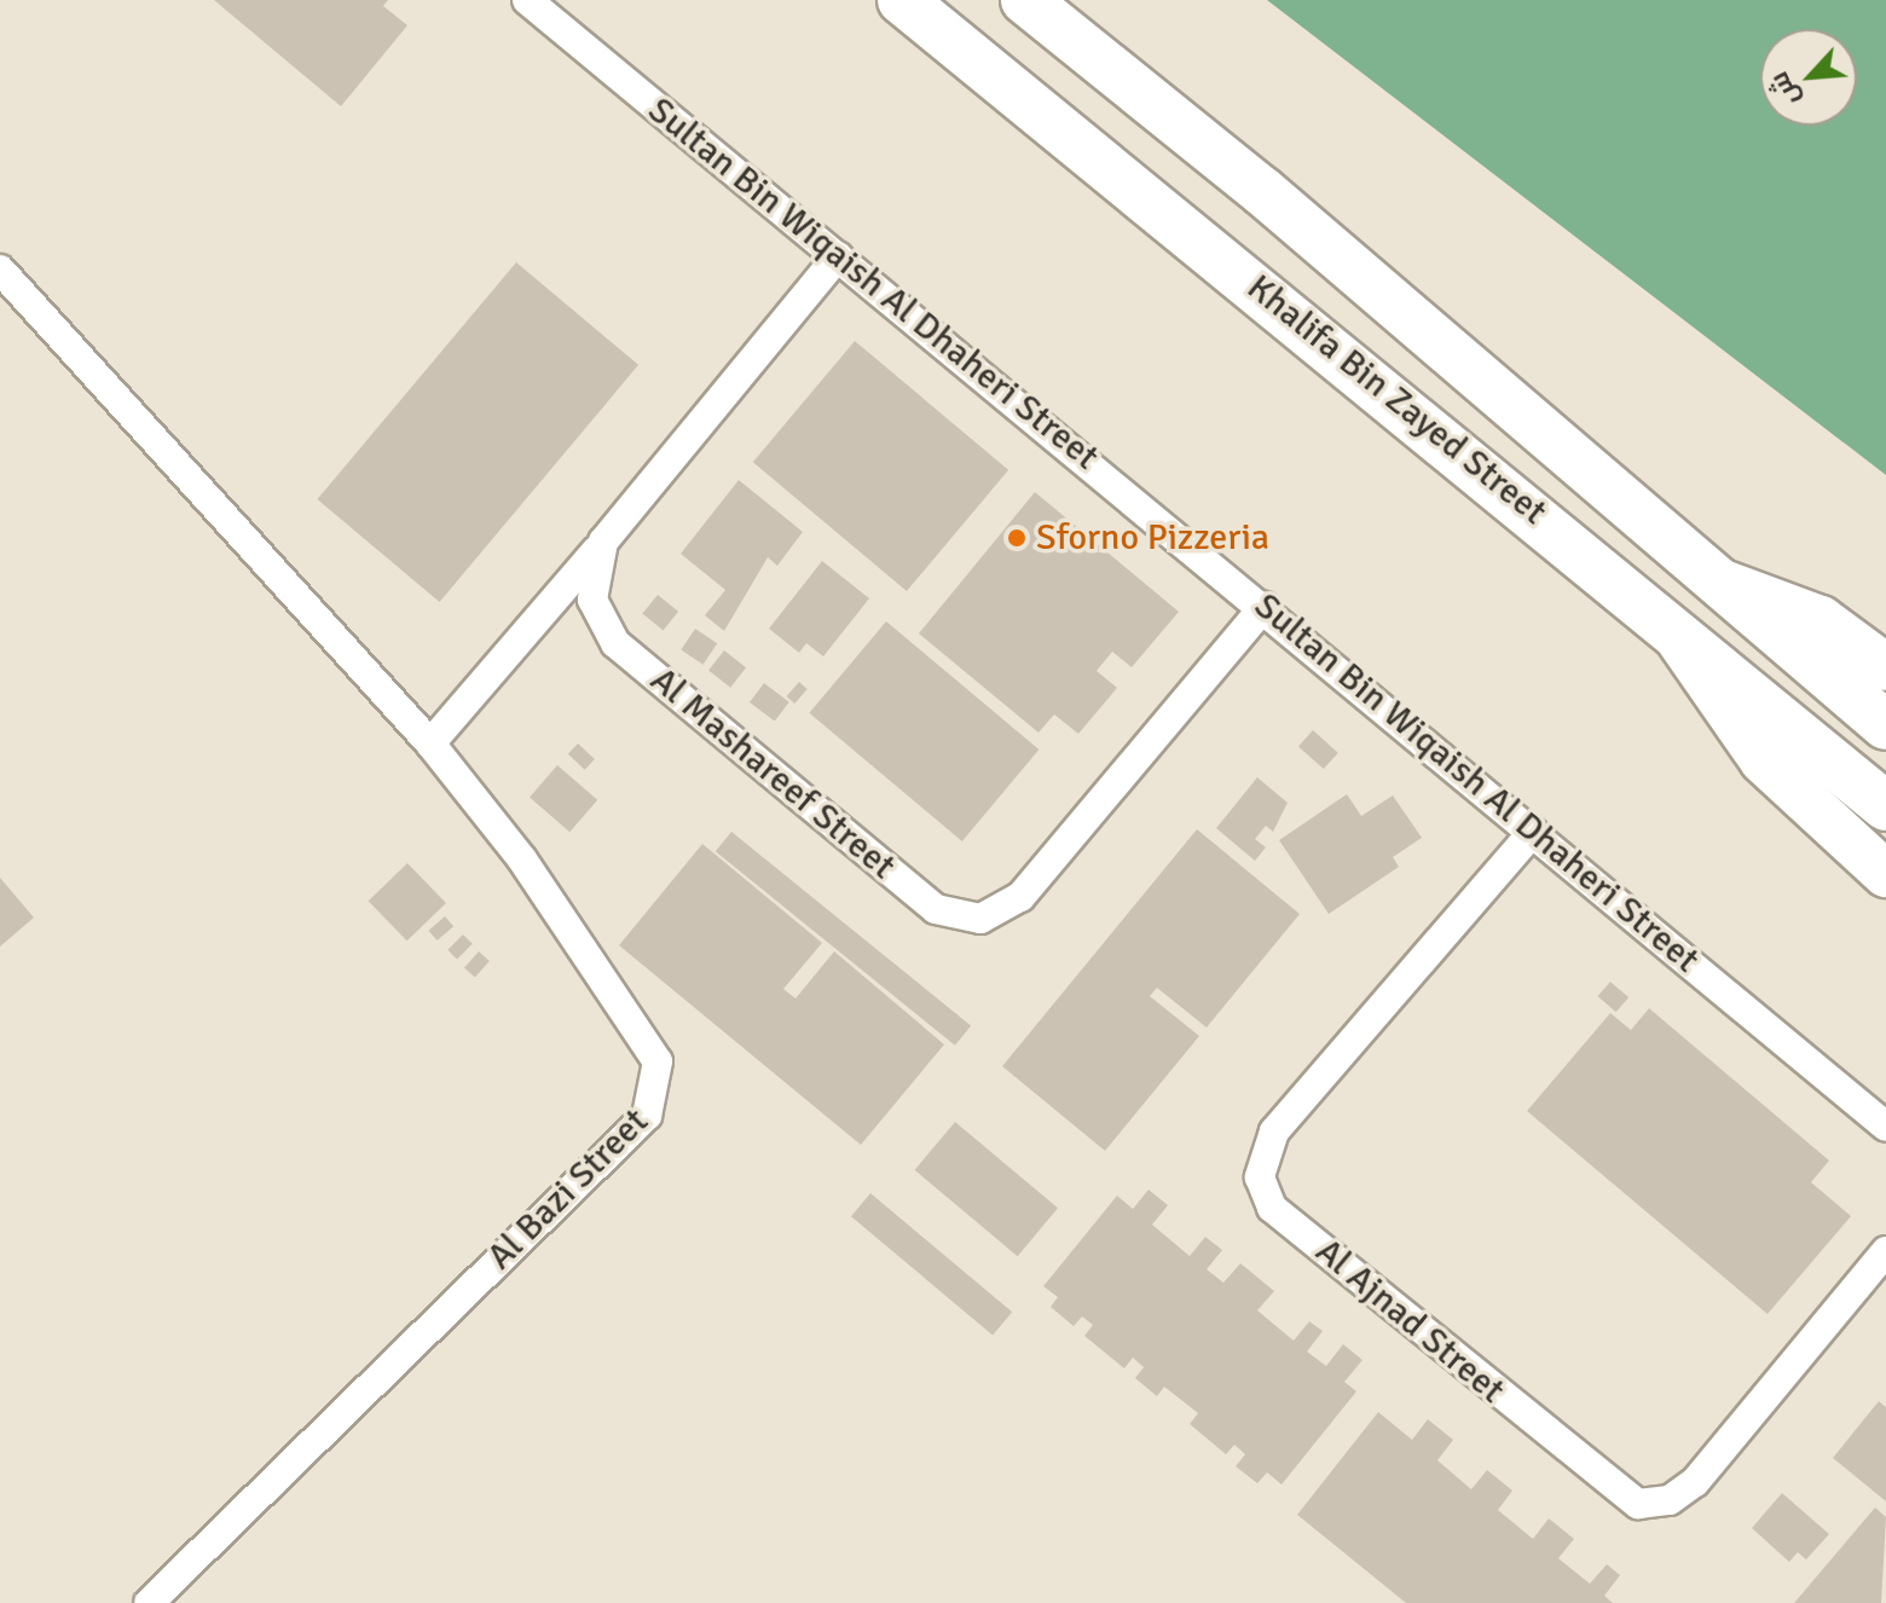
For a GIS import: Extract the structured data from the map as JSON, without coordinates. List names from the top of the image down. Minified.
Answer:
{"streets":{"highway":["Khalifa Bin Zayed Street"],"street":["Sultan Bin Wiqaish Al Dhaheri Street","Al Mashareef Street","Al Bazi Street","Al Ajnad Street"]},"crossings":[["Sultan Bin Wiqaish Al Dhaheri Street","Al Mashareef Street"],["Sultan Bin Wiqaish Al Dhaheri Street","Al Ajnad Street"]],"places":["Sforno Pizzeria"],"north":"bottom left"}
